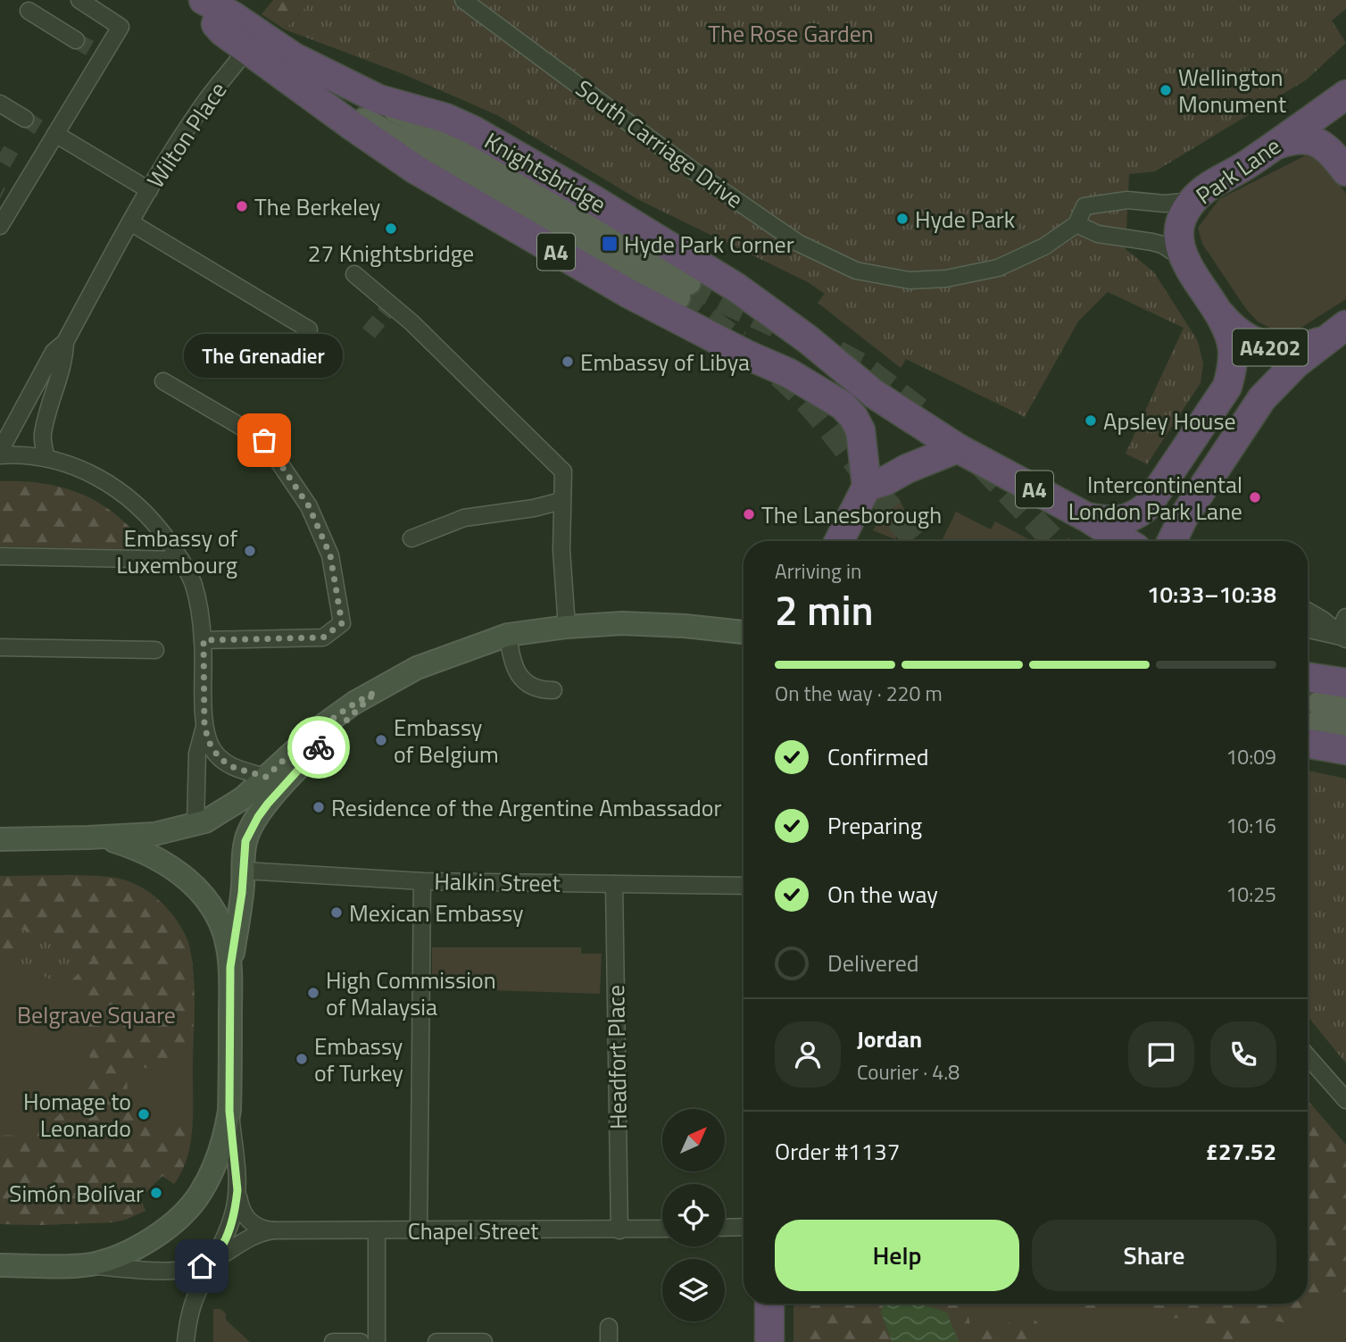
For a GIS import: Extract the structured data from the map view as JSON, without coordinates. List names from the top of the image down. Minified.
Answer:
{"streets":{"highway":["Park Lane","Knightsbridge","A4","A4202"],"street":["Wilton Place","South Carriage Drive","Halkin Street","Headfort Place","Chapel Street"]},"crossings":[["Wilton Place","A4"],["South Carriage Drive","Park Lane"],["Park Lane","A4"],["Park Lane","A4202"],["Knightsbridge","A4"],["Halkin Street","Headfort Place"],["Headfort Place","Chapel Street"]],"parks":["The Rose Garden","Belgrave Square"],"places":{"other":["Wellington Monument","The Berkeley","Hyde Park","27 Knightsbridge","Embassy of Libya","Apsley House","The Grenadier","Intercontinental London Park Lane","The Lanesborough","Embassy of Luxembourg","Embassy of Belgium","Residence of the Argentine Ambassador","Mexican Embassy","High Commission of Malaysia","Embassy of Turkey","Homage to Leonardo","Simón Bolívar"],"transit":["Hyde Park Corner"]},"north":"top right","page":{"bubble":"The Grenadier","heading":["2 min","Arriving in","10:33–10:38"],"panel":["Jordan","Courier · 4.8","Order #1137","£27.52"],"bar":"On the way · 220 m","list":[["Confirmed","10:09"],["Preparing","10:16"],["On the way","10:25"],"Delivered"],"buttons":["Help","Share"]}}
